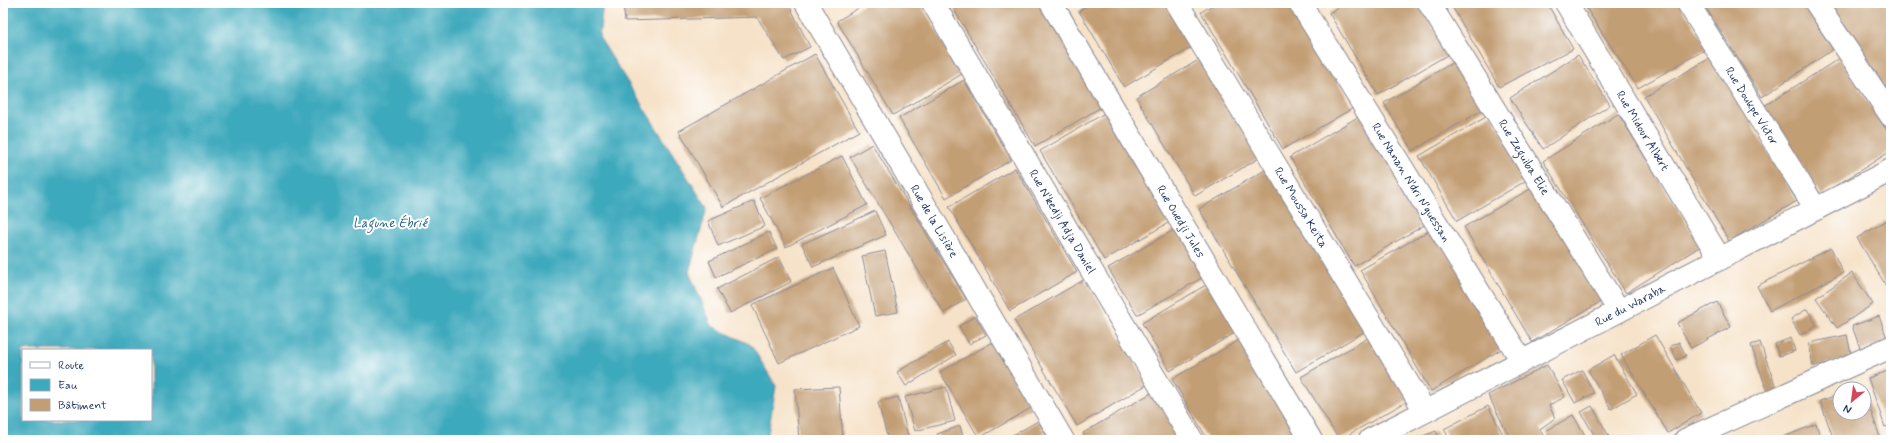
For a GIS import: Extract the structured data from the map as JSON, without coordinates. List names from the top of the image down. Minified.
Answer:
{"streets":{"street":["Rue Doukpe Victor","Rue Midour Albert","Rue Zeguiba Elie","Rue Nanan N'dri N'guessan","Rue Moussa Keïta","Rue Ouedji Jules","Rue de la Lisière","Rue N'kedji Adja Daniel","Rue du Waraba"]},"crossings":[["Rue Doukpe Victor","Rue du Waraba"],["Rue Midour Albert","Rue du Waraba"],["Rue Zeguiba Elie","Rue du Waraba"],["Rue Nanan N'dri N'guessan","Rue du Waraba"],["Rue Moussa Keïta","Rue du Waraba"]],"water":["Lagune Ébrié"],"legend":["Route","Eau","Bâtiment"],"north":"bottom left"}
